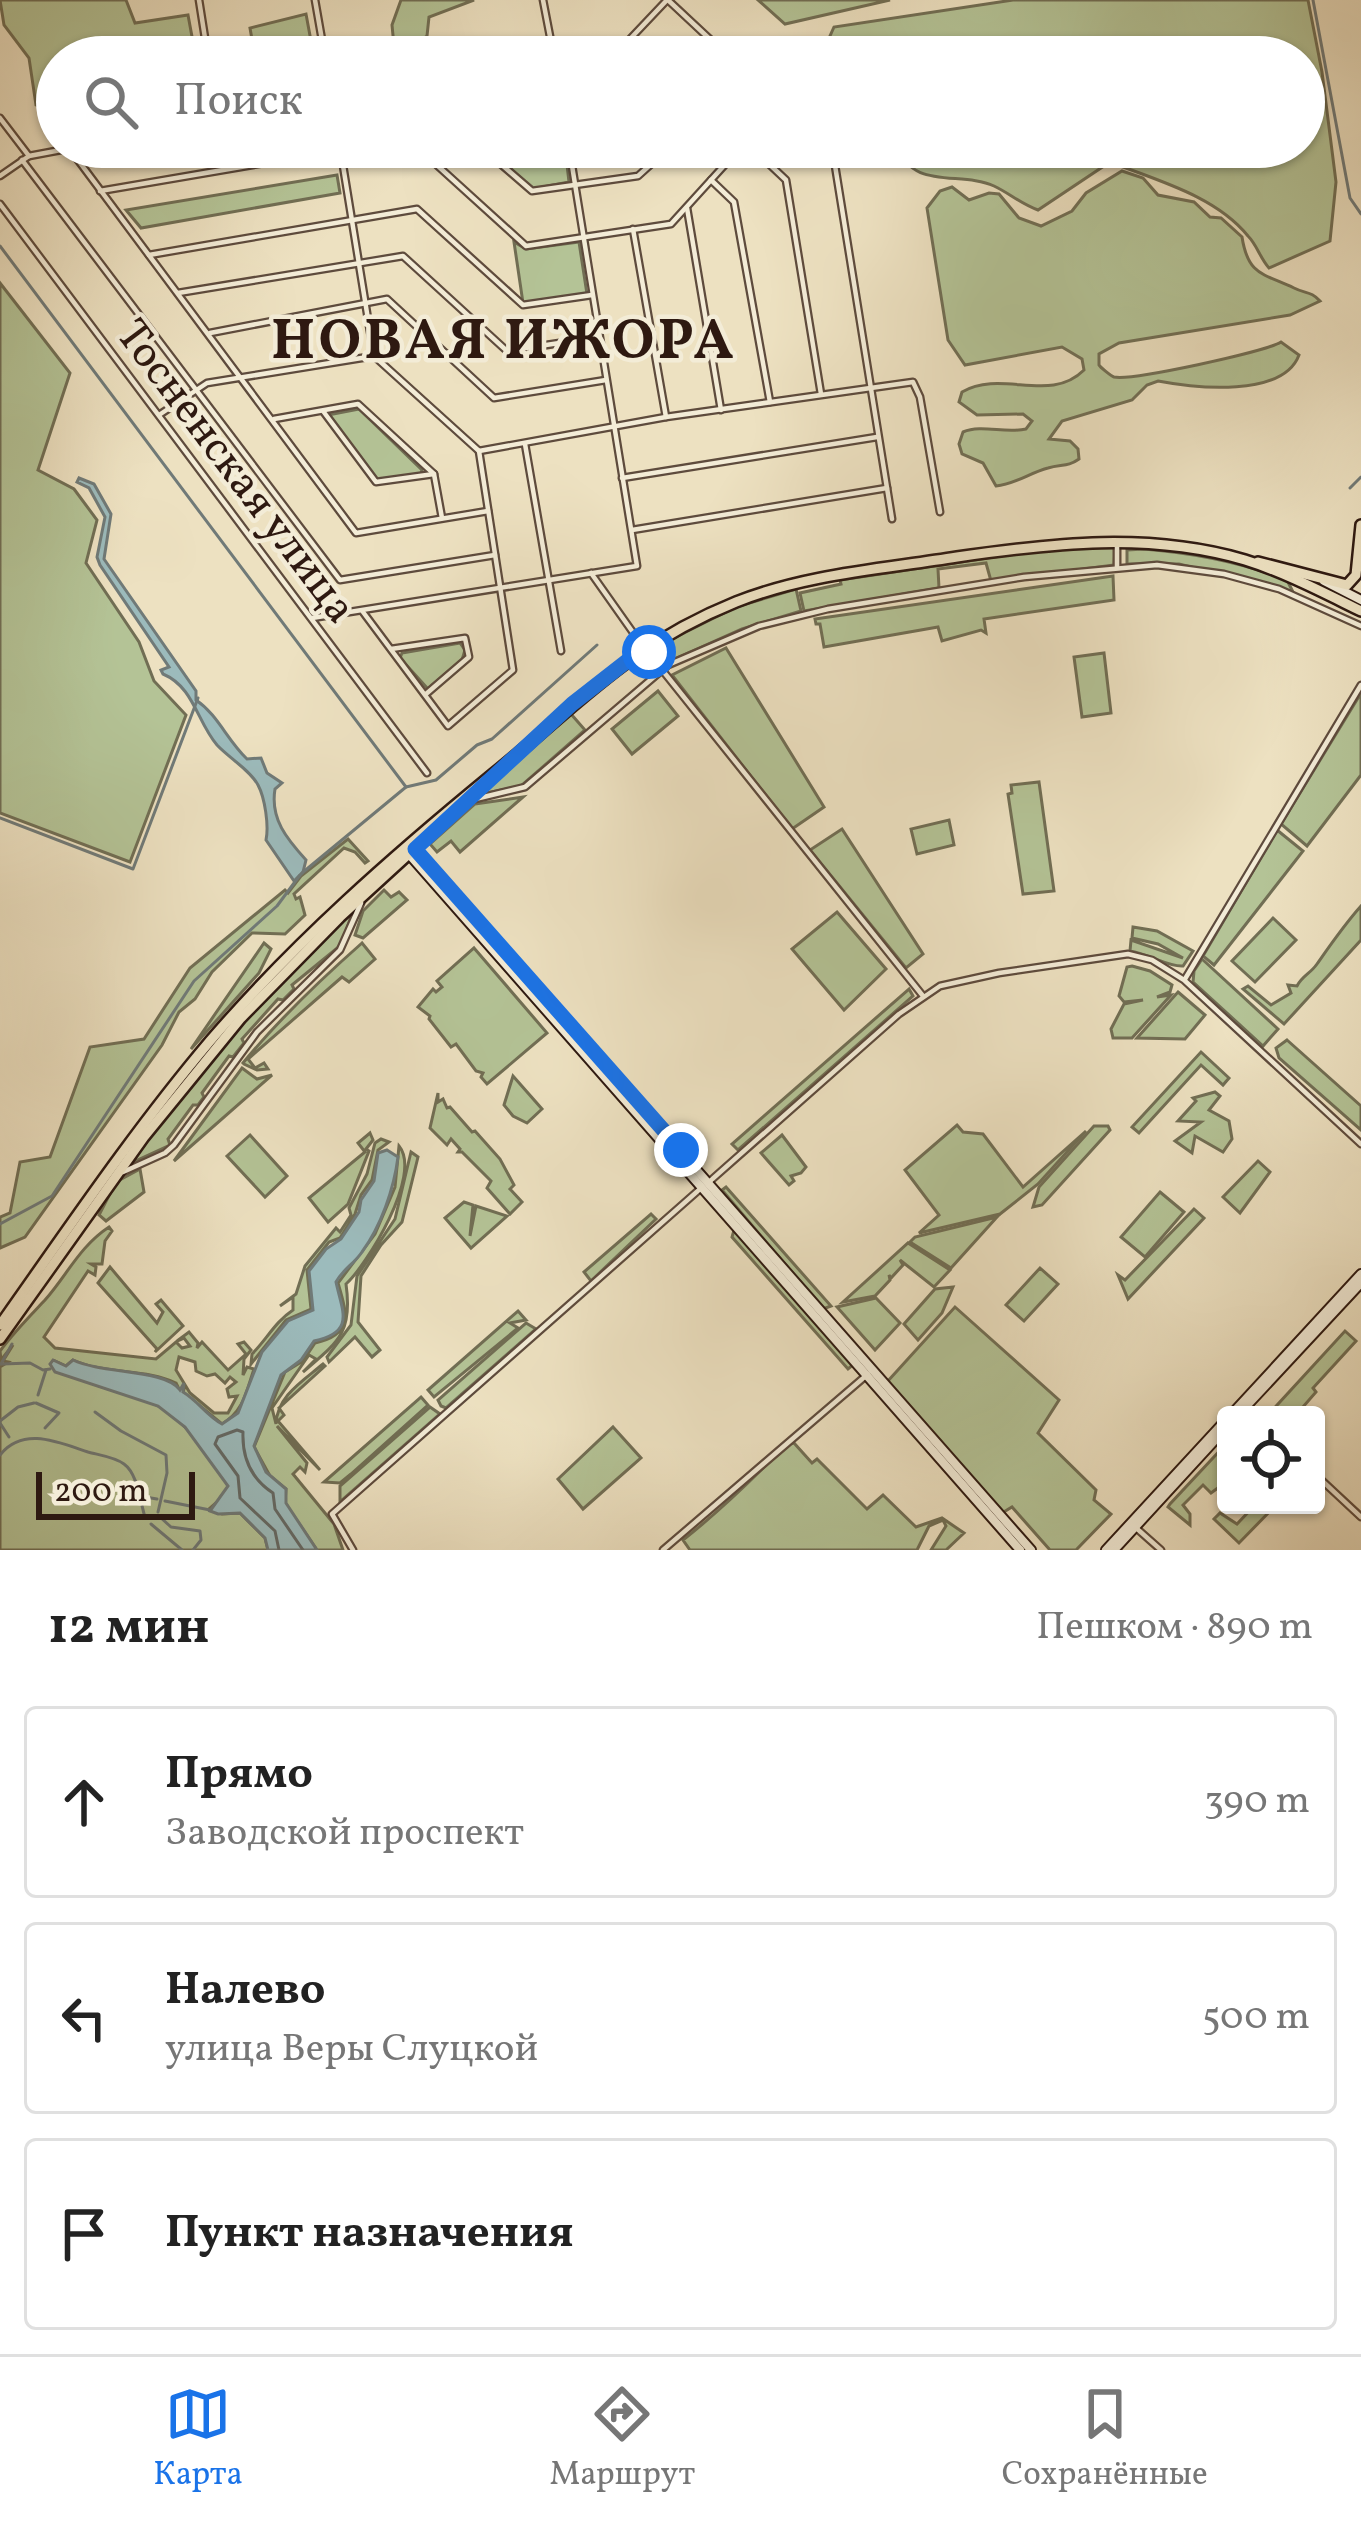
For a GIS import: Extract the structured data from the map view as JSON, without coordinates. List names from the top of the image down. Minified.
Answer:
{"streets":{"street":["Тосненская улица"]},"districts":["НОВАЯ ИЖОРА"],"scale_bar":"200 m","page":{"search":"Поиск","scale":"200 m","heading":["12 мин","Пешком · 890 m"],"list":[["Прямо","Заводской проспект","390 m"],["Налево","улица Веры Слуцкой","500 m"],"Пункт назначения"],"nav":["Карта","Маршрут","Сохранённые"]}}
